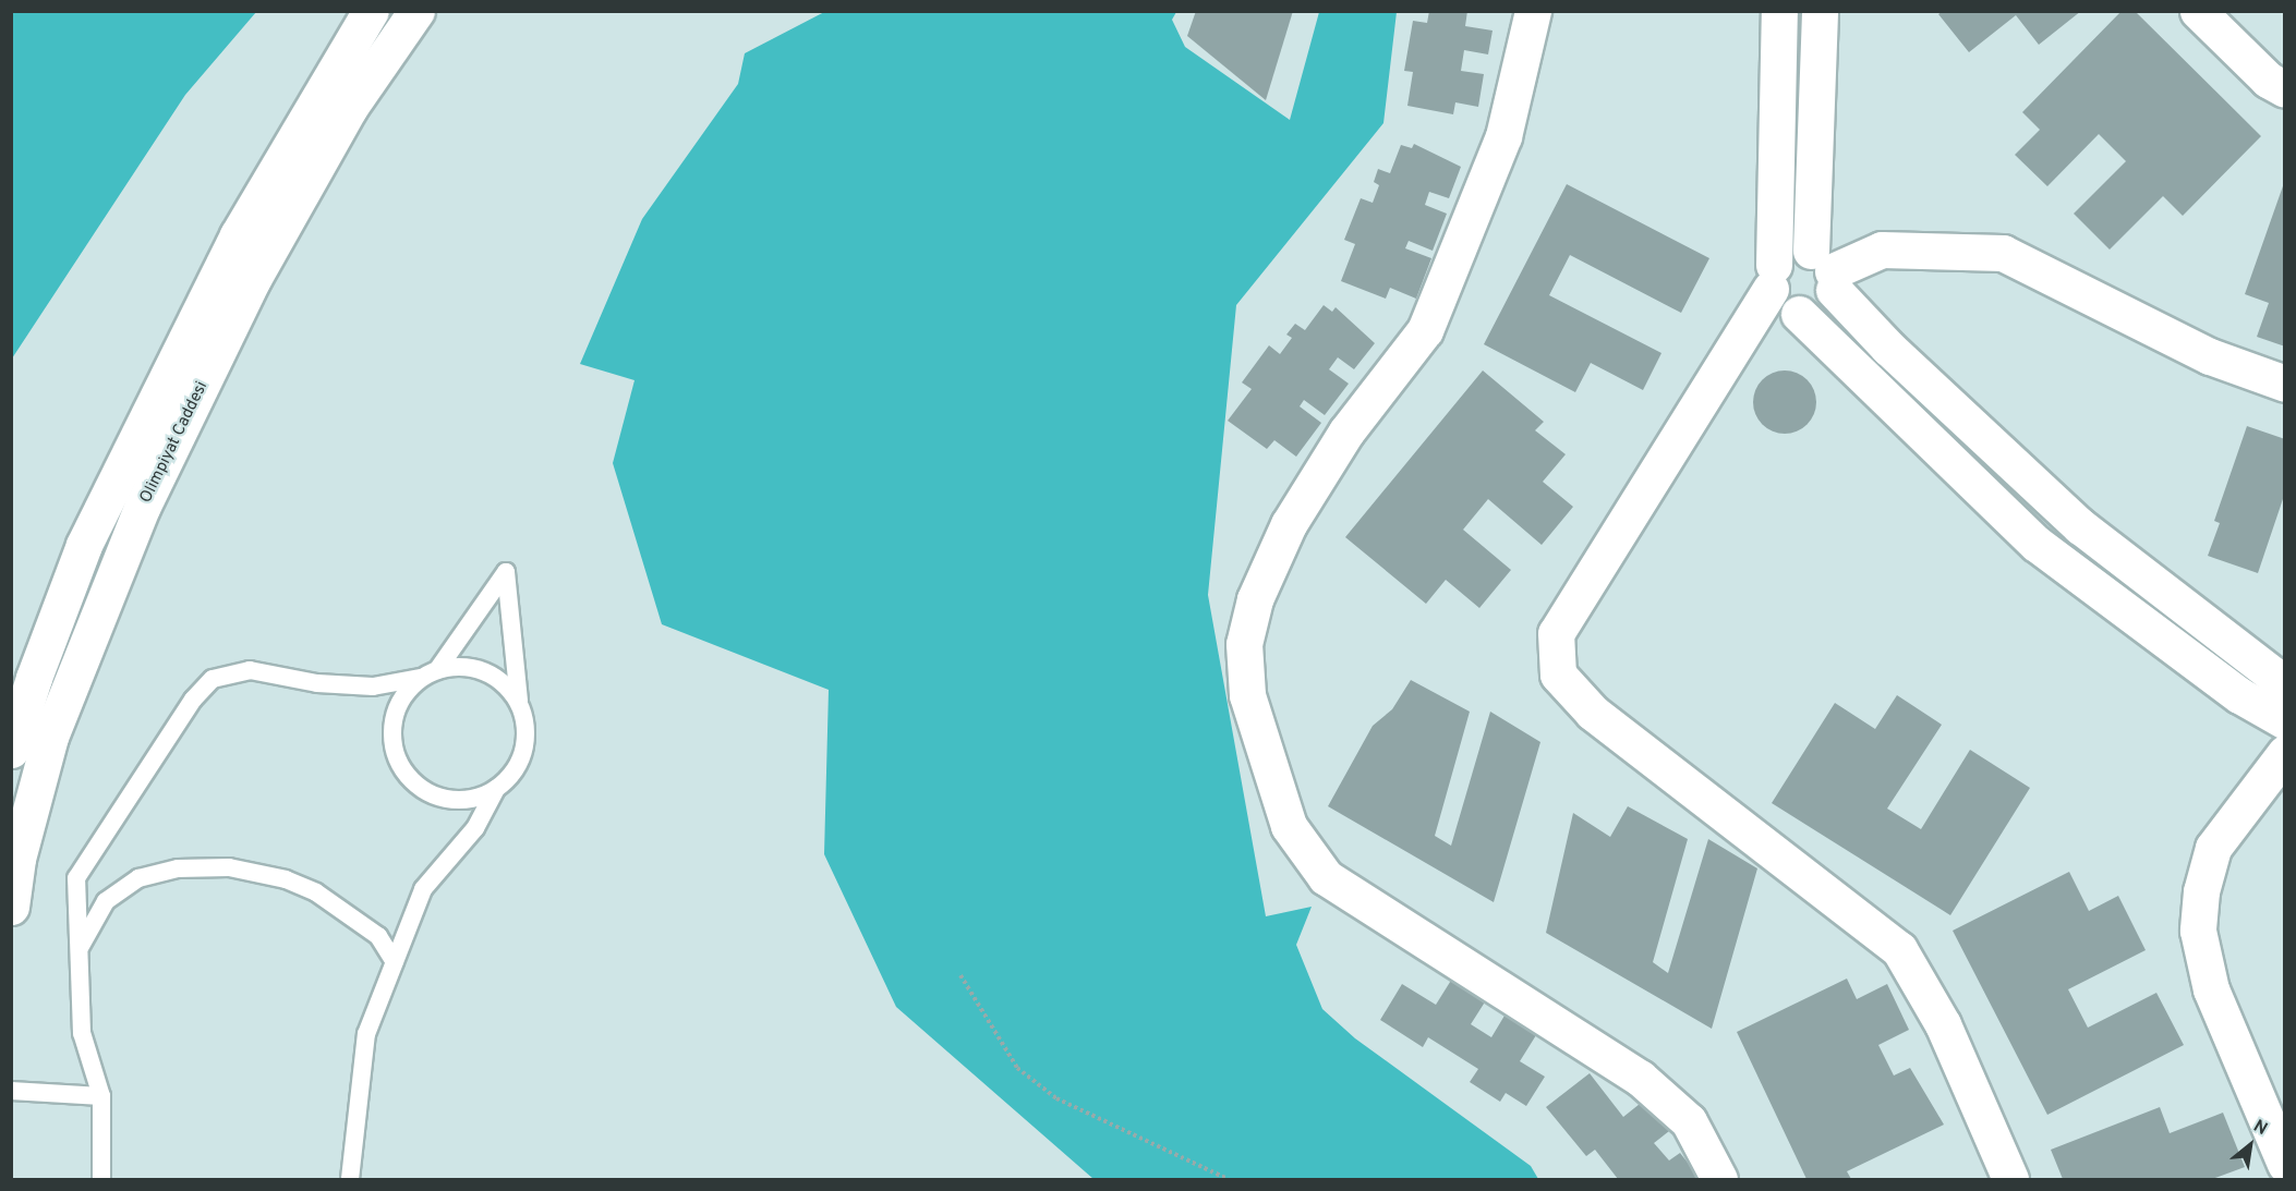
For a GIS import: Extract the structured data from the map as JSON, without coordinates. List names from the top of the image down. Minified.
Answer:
{"streets":{"street":["Olimpiyat Caddesi"]},"north":"top right"}
